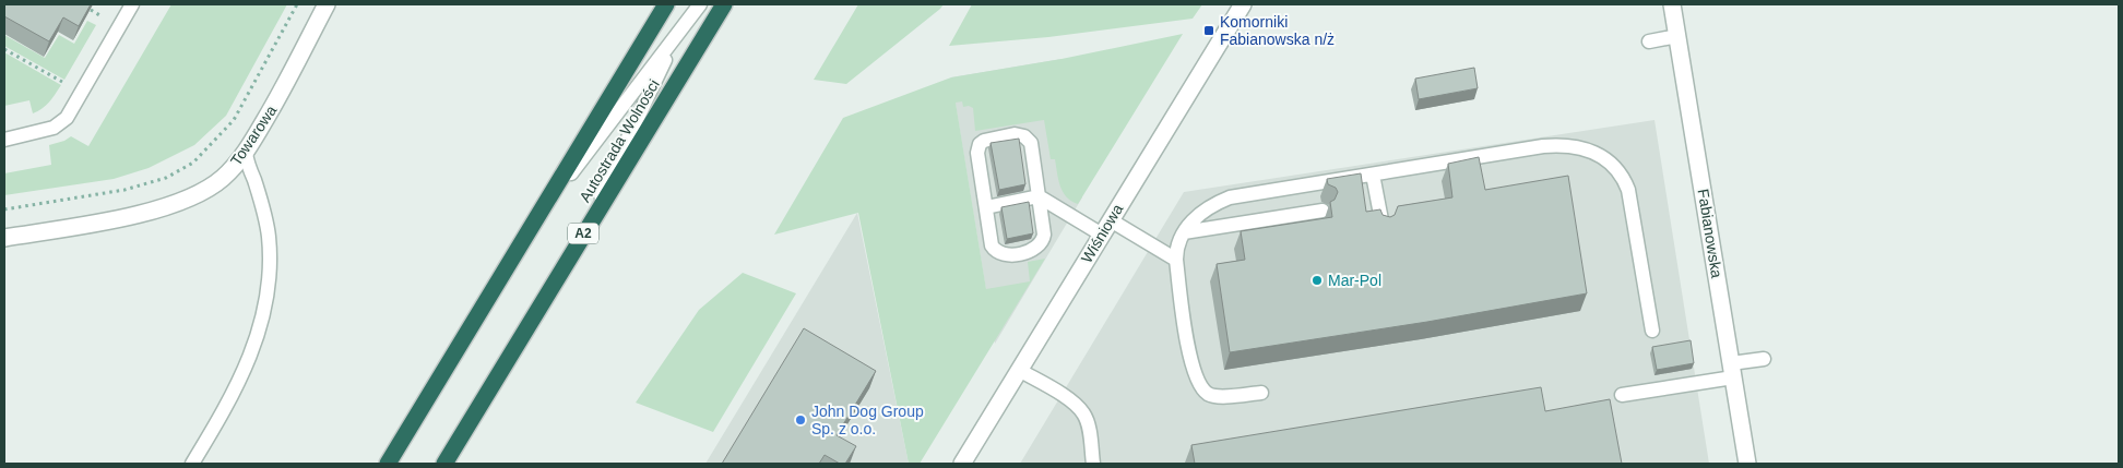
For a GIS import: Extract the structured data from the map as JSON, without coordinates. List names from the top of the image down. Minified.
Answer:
{"streets":{"highway":["Autostrada Wolności","A2"],"street":["Towarowa","Wiśniowa","Fabianowska"]},"places":{"transit":["Komorniki Fabianowska n/ż"],"other":["Mar-Pol","John Dog Group Sp. z o.o."]}}
